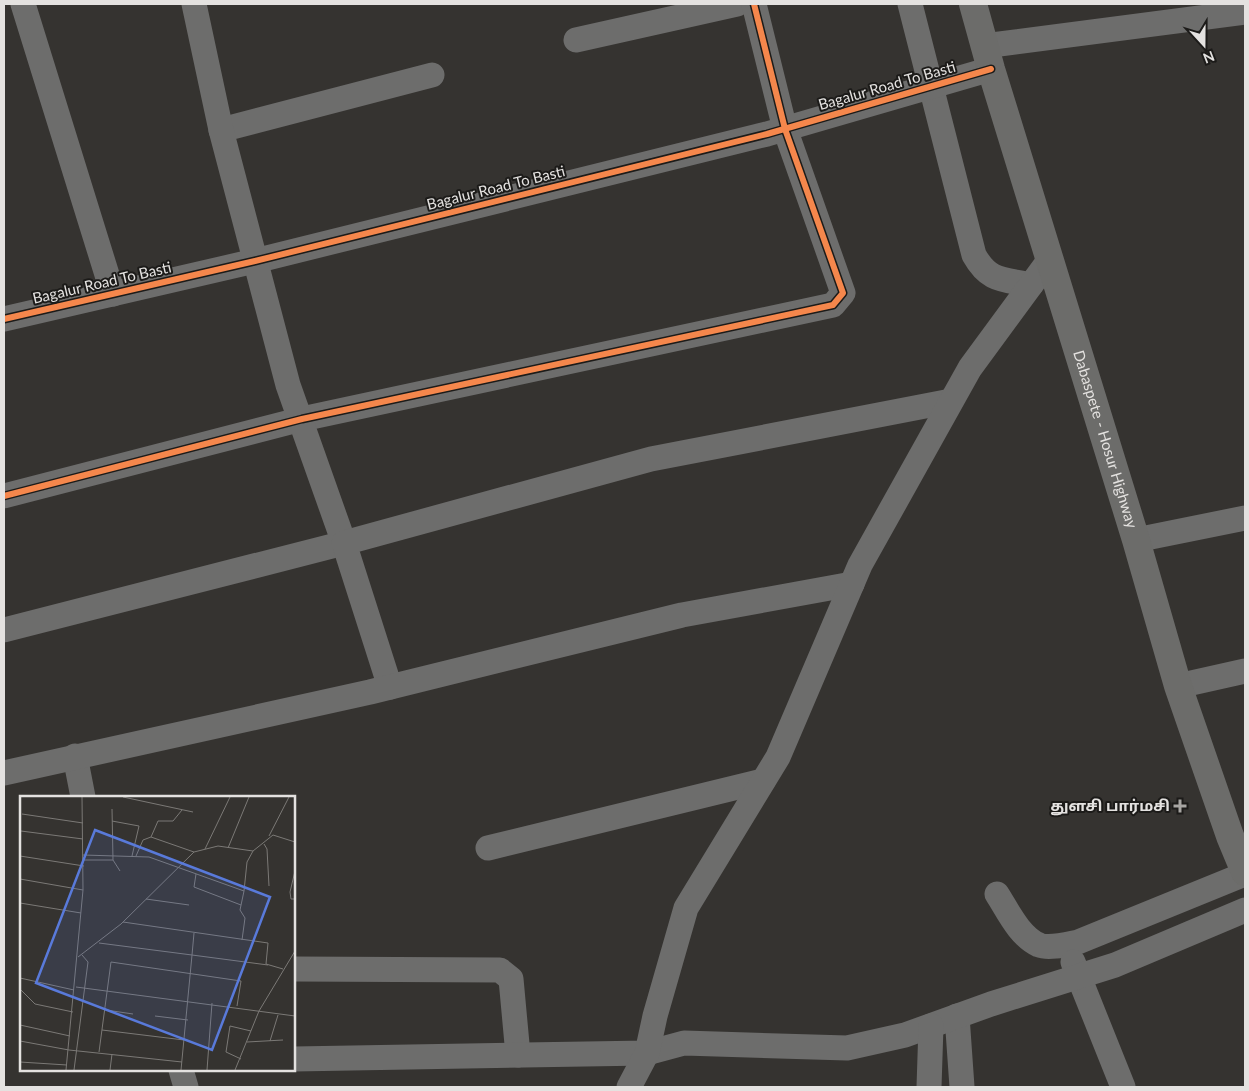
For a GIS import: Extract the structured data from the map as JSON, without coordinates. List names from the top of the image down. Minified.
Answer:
{"streets":{"highway":["Dabaspete - Hosur Highway"],"street":["Bagalur Road To Basti"]},"crossings":[["Bagalur Road To Basti","Dabaspete - Hosur Highway"]],"places":{"health":["துளசி பார்மசி"]},"north":"bottom"}
